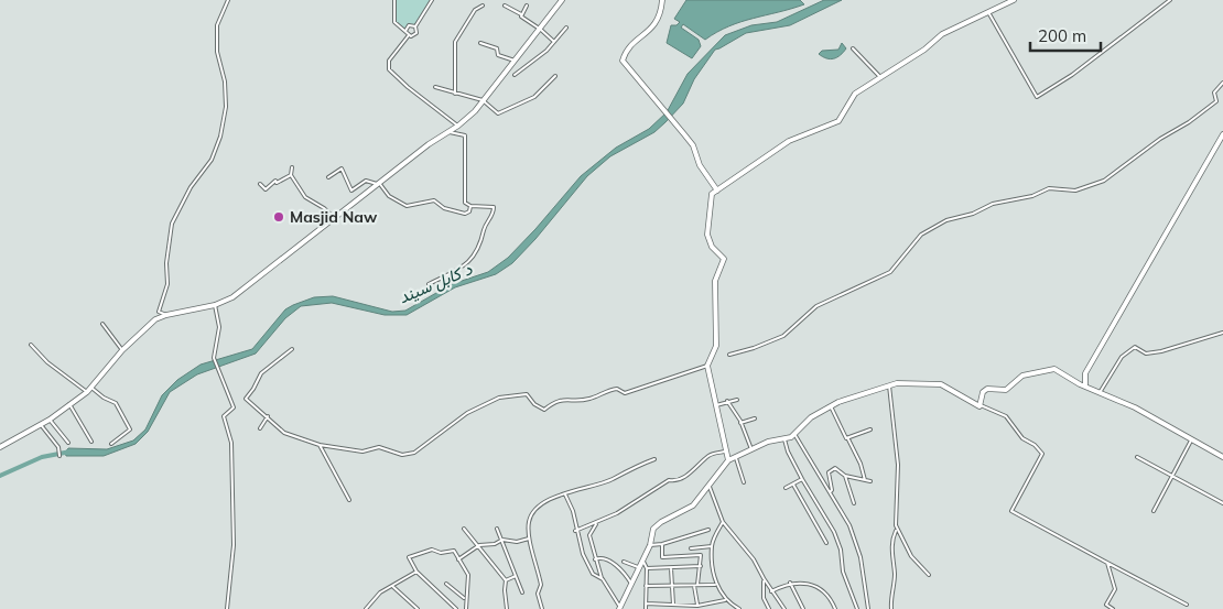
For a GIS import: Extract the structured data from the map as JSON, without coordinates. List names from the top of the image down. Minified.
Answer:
{"water":["د کابل سيند"],"places":["Masjid Naw"],"scale_bar":"200 m"}
